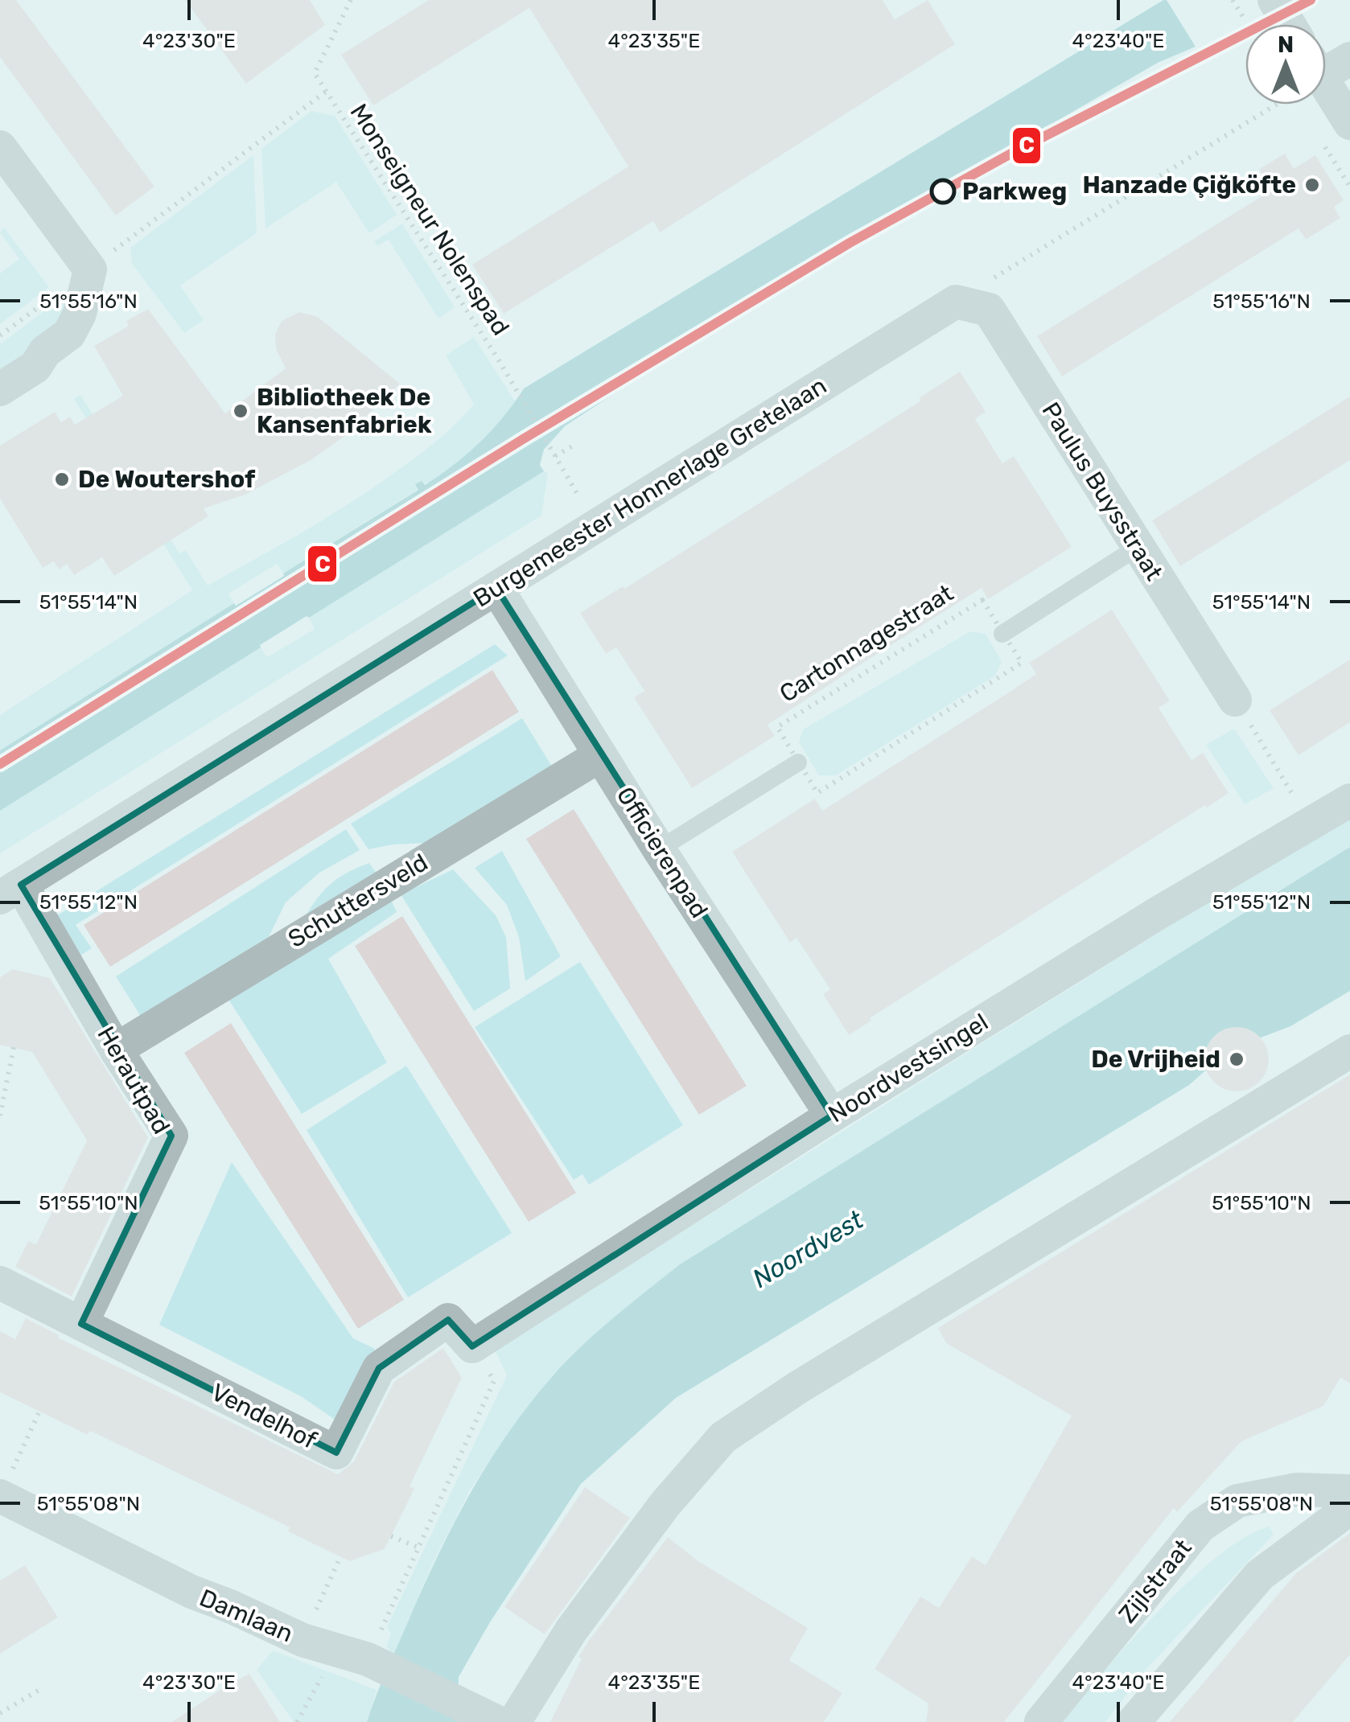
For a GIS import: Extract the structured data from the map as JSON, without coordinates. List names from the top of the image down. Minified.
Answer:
{"streets":{"street":["Paulus Buysstraat","Burgemeester Honnerlage Gretelaan","Officierenpad","Schuttersveld","Noordvestsingel","Herautpad","Vendelhof","Zijlstraat","Damlaan"],"path":["Monseigneur Nolenspad","Cartonnagestraat"]},"crossings":[["Monseigneur Nolenspad","Burgemeester Honnerlage Gretelaan"],["Paulus Buysstraat","Burgemeester Honnerlage Gretelaan"],["Burgemeester Honnerlage Gretelaan","Officierenpad"],["Burgemeester Honnerlage Gretelaan","Herautpad"],["Officierenpad","Schuttersveld"],["Officierenpad","Noordvestsingel"],["Schuttersveld","Herautpad"],["Noordvestsingel","Vendelhof"],["Herautpad","Vendelhof"]],"water":["Noordvest"],"places":["Hanzade Çiğköfte","Parkweg","Bibliotheek De Kansenfabriek","De Woutershof","De Vrijheid"],"lines":["transit line C"],"north":"top","coordinates":["4°23'30\"E","4°23'35\"E","4°23'40\"E","51°55'16\"N","51°55'14\"N","51°55'12\"N","51°55'10\"N","51°55'08\"N"]}
